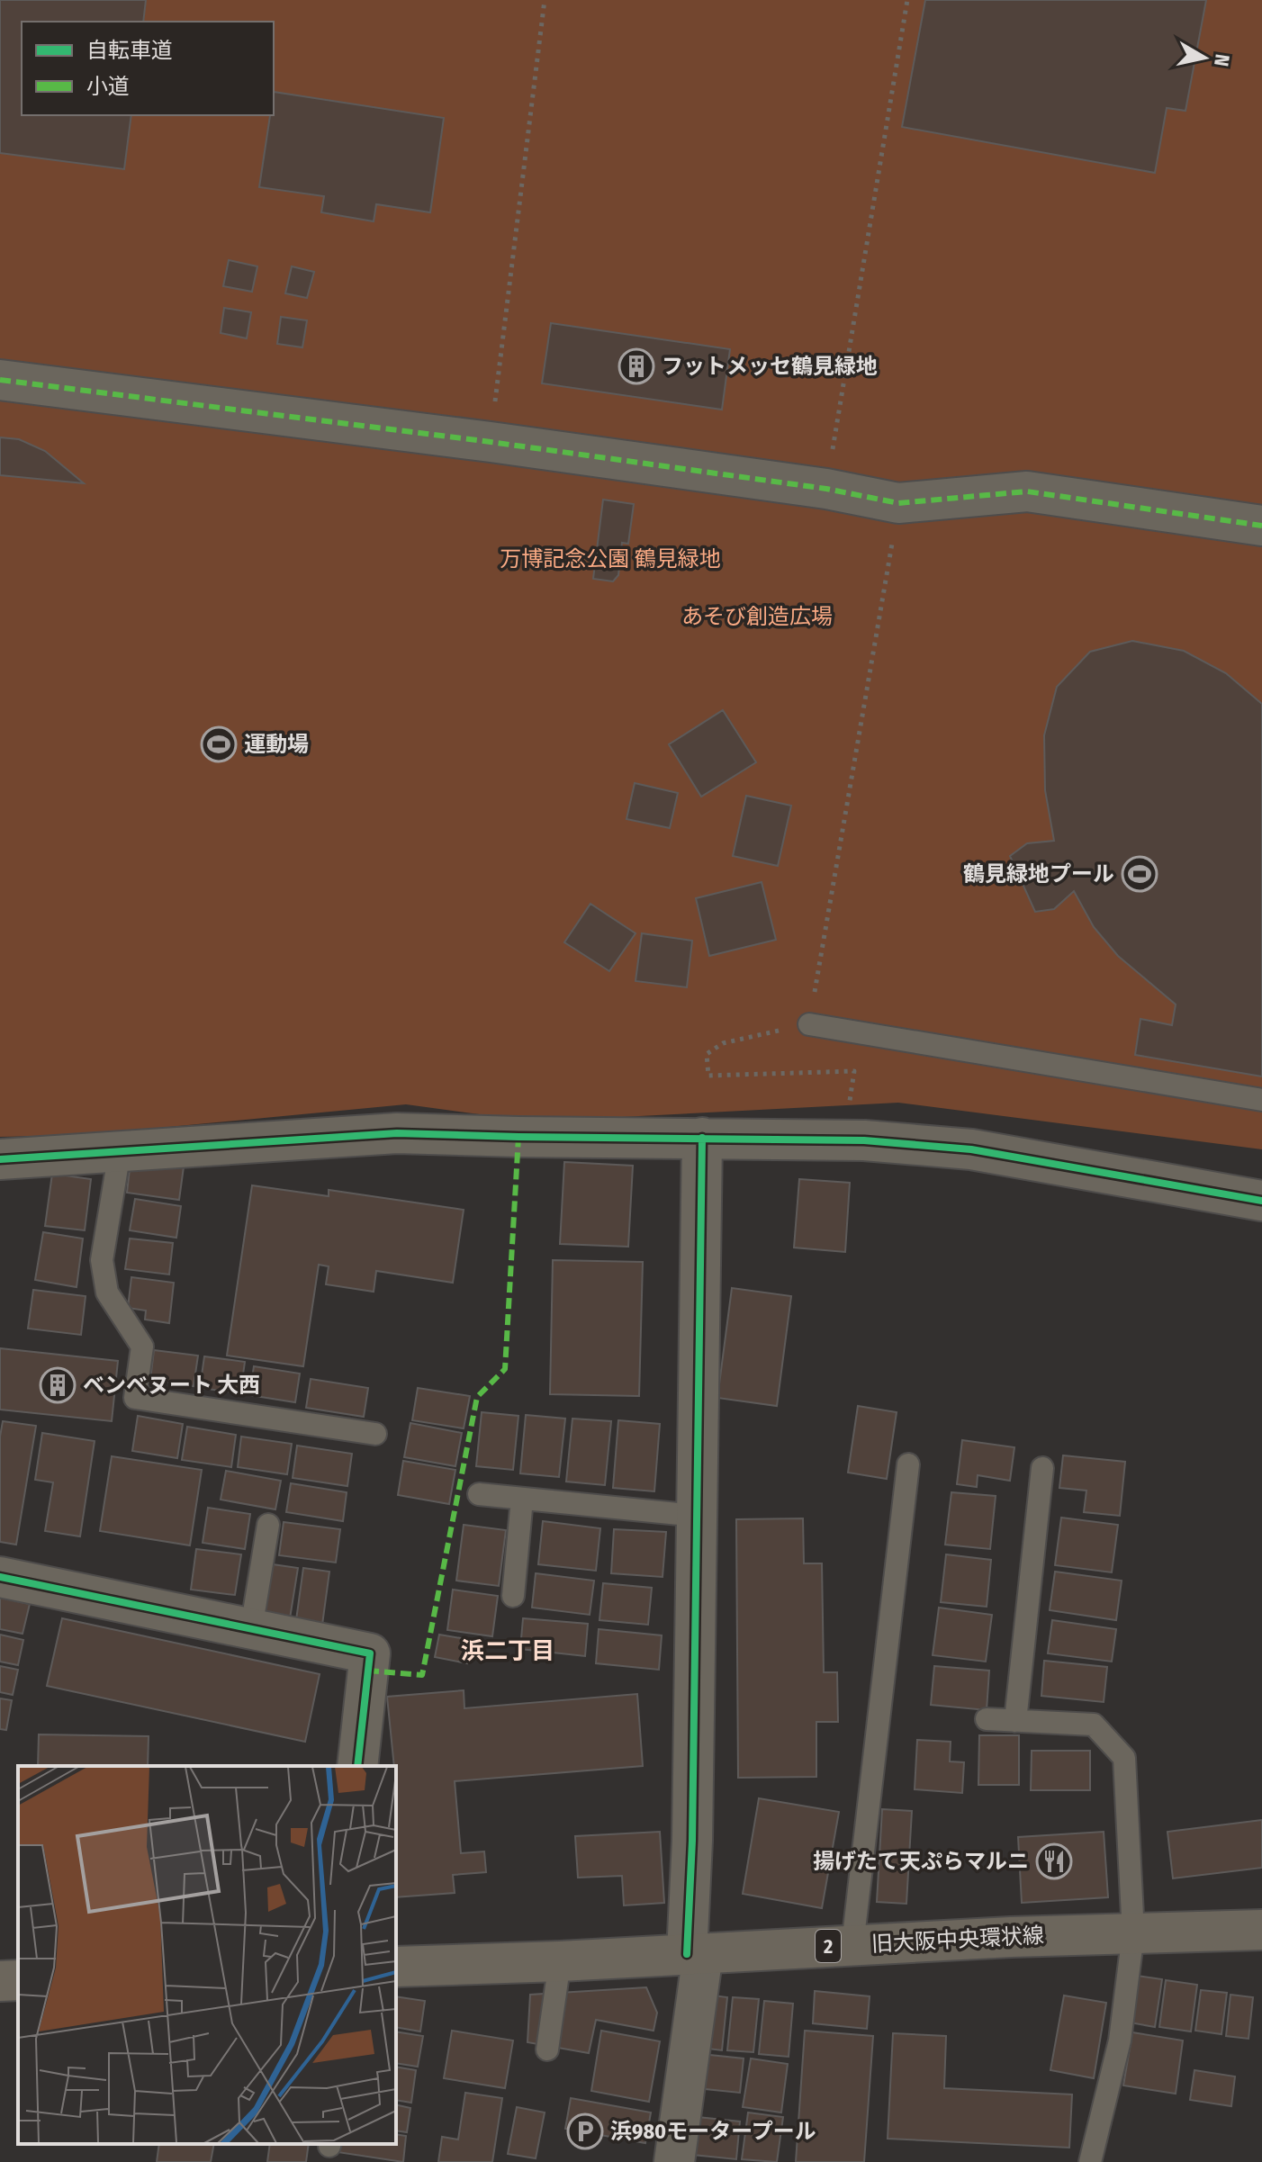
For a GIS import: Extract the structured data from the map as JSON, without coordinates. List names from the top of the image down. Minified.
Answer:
{"streets":{"main road":["旧大阪中央環状線","2"]},"districts":["浜二丁目"],"parks":["万博記念公園 鶴見緑地","あそび創造広場"],"places":{"building":["フットメッセ鶴見緑地","ベンベヌート 大西"],"sports":["運動場","鶴見緑地プール"],"restaurant":["揚げたて天ぷらマルニ"],"parking":["浜980モータープール"]},"legend":["自転車道","小道"],"north":"right"}
